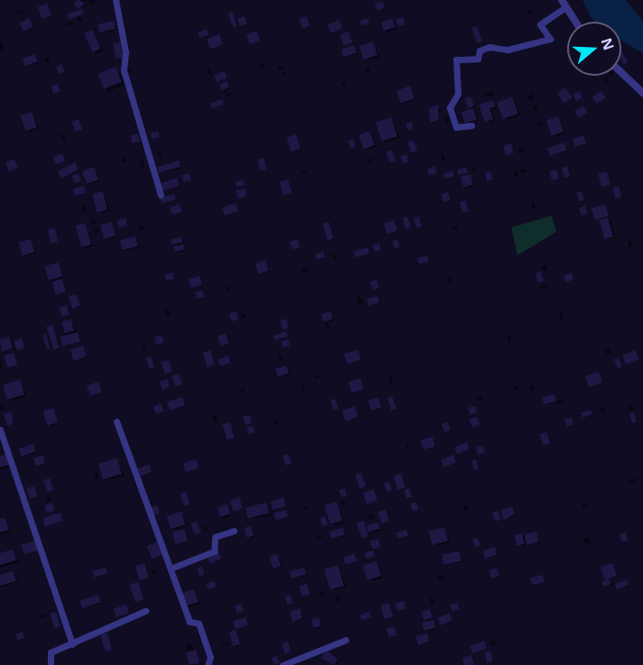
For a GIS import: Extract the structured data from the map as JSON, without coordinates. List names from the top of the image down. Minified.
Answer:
{"north":"right"}
